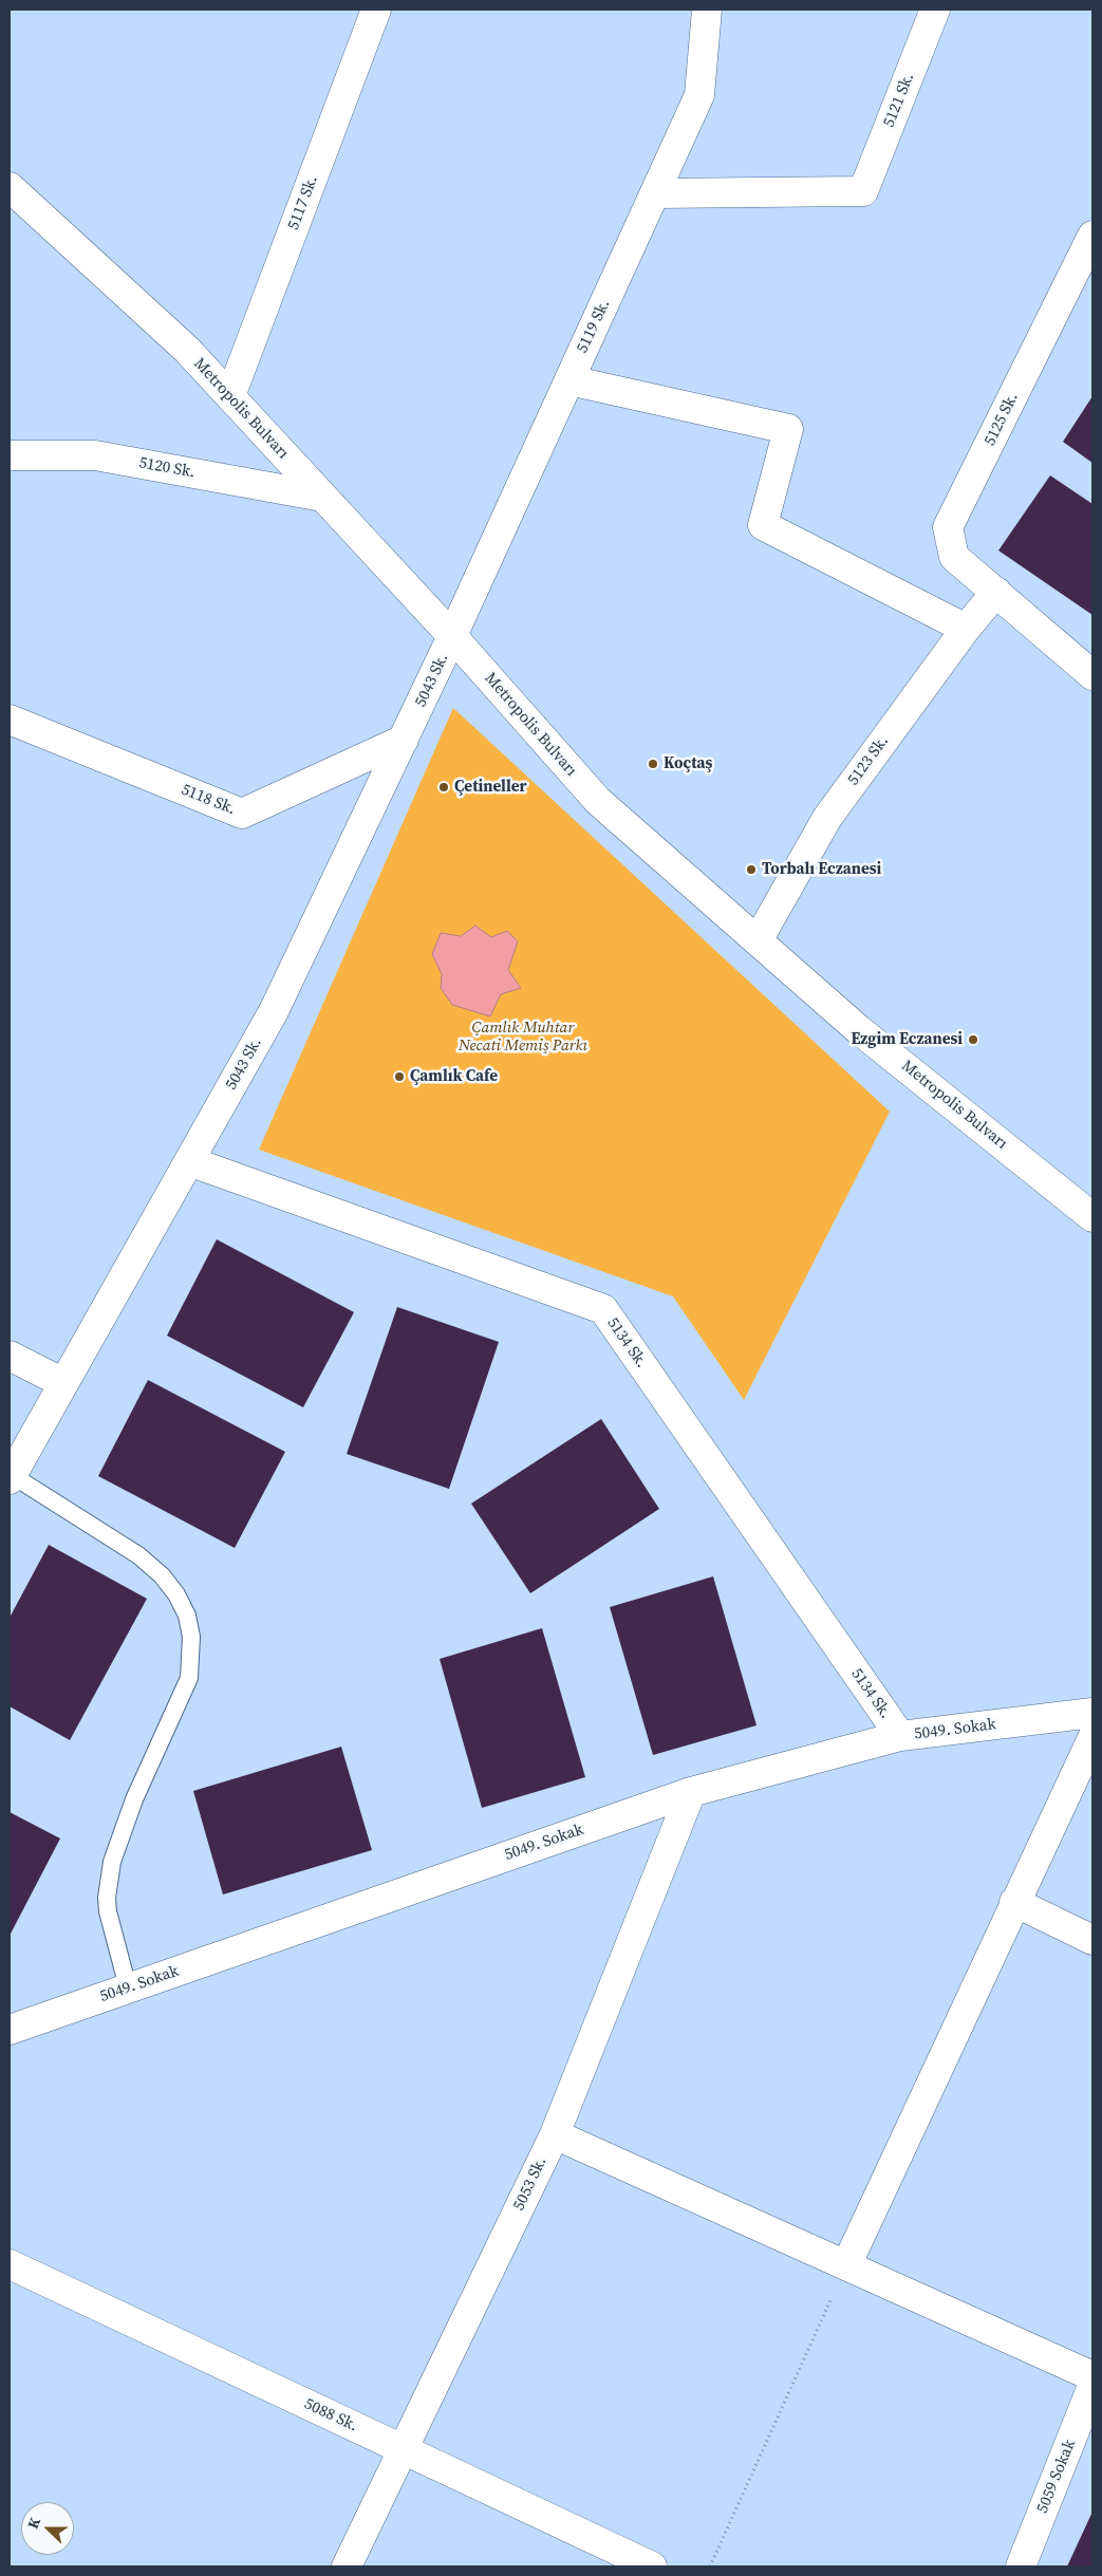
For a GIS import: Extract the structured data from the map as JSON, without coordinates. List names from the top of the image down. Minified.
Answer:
{"streets":{"street":["5121 Sk.","5117 Sk.","5119 Sk.","Metropolis Bulvarı","5125 Sk.","5120 Sk.","5043 Sk.","5123 Sk.","5118 Sk.","5134 Sk.","5049. Sokak","5053 Sk.","5088 Sk.","5059 Sokak"]},"crossings":[["5121 Sk.","5119 Sk."],["5117 Sk.","Metropolis Bulvarı"],["5119 Sk.","Metropolis Bulvarı"],["5119 Sk.","5043 Sk."],["Metropolis Bulvarı","5120 Sk."],["Metropolis Bulvarı","5043 Sk."],["Metropolis Bulvarı","5123 Sk."],["5125 Sk.","5123 Sk."],["5043 Sk.","5118 Sk."],["5043 Sk.","5134 Sk."],["5134 Sk.","5049. Sokak"],["5049. Sokak","5053 Sk."],["5053 Sk.","5088 Sk."]],"parks":["Çamlık Muhtar Necati Memiş Parkı"],"places":["Koçtaş","Çetineller","Torbalı Eczanesi","Ezgim Eczanesi","Çamlık Cafe"],"north":"left"}
